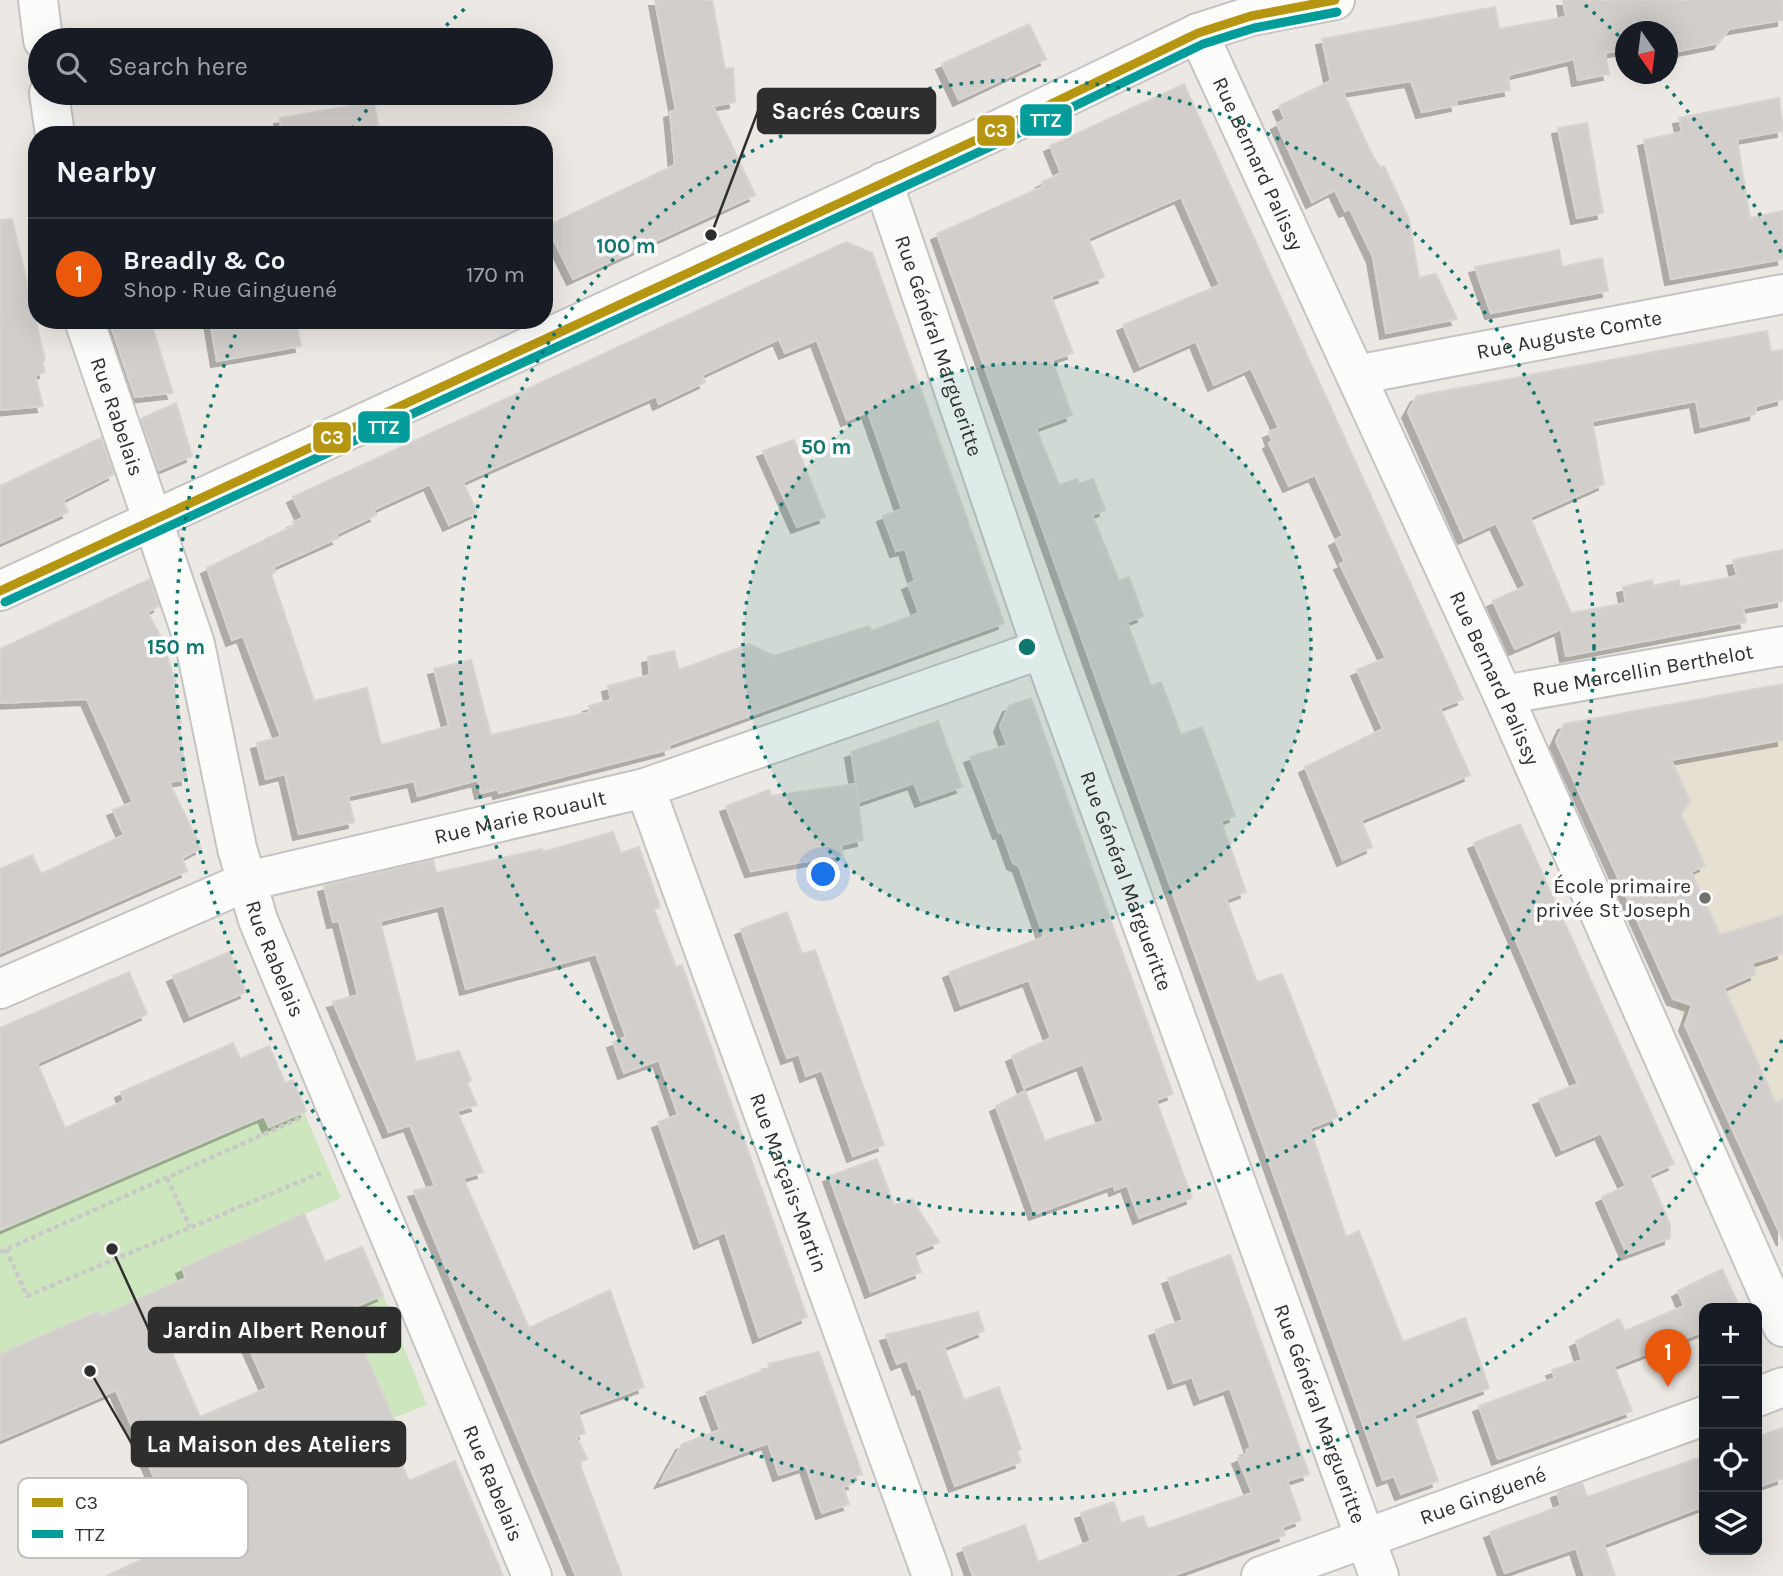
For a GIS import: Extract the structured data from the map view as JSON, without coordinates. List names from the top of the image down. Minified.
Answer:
{"streets":{"street":["Rue Bernard Palissy","Rue Auguste Comte","Rue Général Margueritte","Rue Rabelais","Rue Marcellin Berthelot","Rue Marie Rouault","Rue Marçais-Martin","Rue Ginguené"]},"crossings":[["Rue Bernard Palissy","Rue Auguste Comte"],["Rue Bernard Palissy","Rue Marcellin Berthelot"],["Rue Général Margueritte","Rue Marie Rouault"],["Rue Général Margueritte","Rue Ginguené"],["Rue Rabelais","Rue Marie Rouault"],["Rue Marie Rouault","Rue Marçais-Martin"]],"places":["Sacrés Cœurs","École primaire privée St Joseph","Jardin Albert Renouf","La Maison des Ateliers"],"lines":["transit line C3","transit line TTZ"],"legend":["C3","TTZ"],"north":"bottom","page":{"search":"Search here","heading":"Nearby","list":[{"mark":"1","name":"Breadly & Co","note":"Shop · Rue Ginguené","value":"170 m"}],"map_buttons":["+","−"],"pins":"1"},"rings":["100 m","50 m","150 m"]}
